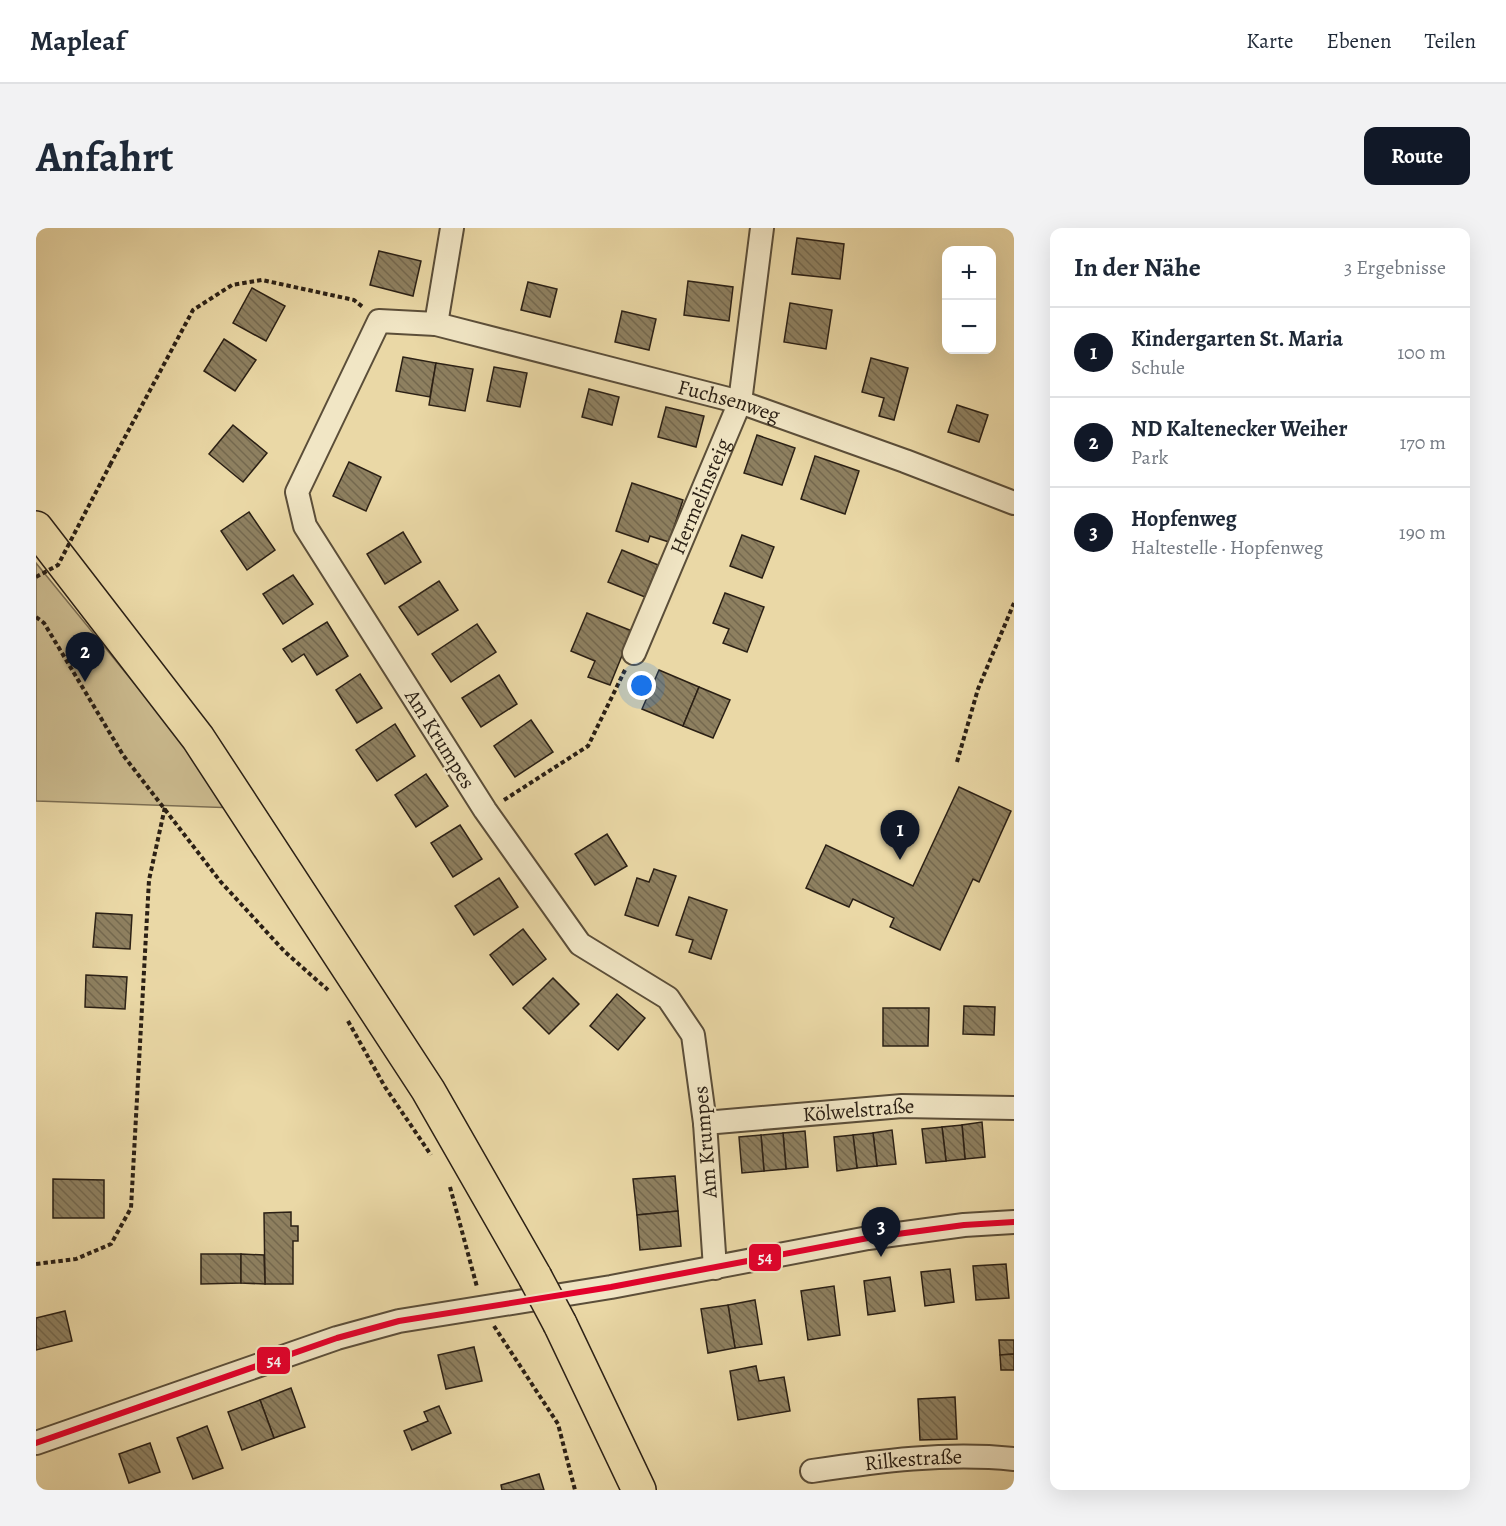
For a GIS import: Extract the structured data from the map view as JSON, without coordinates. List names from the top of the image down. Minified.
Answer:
{"streets":{"street":["Fuchsenweg","Hermelinsteig","Am Krumpes","Kölwelstraße","Rilkestraße"]},"crossings":[["Fuchsenweg","Hermelinsteig"],["Am Krumpes","Kölwelstraße"]],"lines":["transit line 54"],"page":{"header":"Mapleaf","nav":["Karte","Ebenen","Teilen"],"buttons":"Route","title":"Anfahrt","heading":["In der Nähe","3 Ergebnisse"],"map_buttons":["+","−"],"list":[{"mark":"1","name":"Kindergarten St. Maria","note":"Schule","value":"100 m"},{"mark":"2","name":"ND Kaltenecker Weiher","note":"Park","value":"170 m"},{"mark":"3","name":"Hopfenweg","note":"Haltestelle · Hopfenweg","value":"190 m"}],"pins":["2","1","3"]}}
